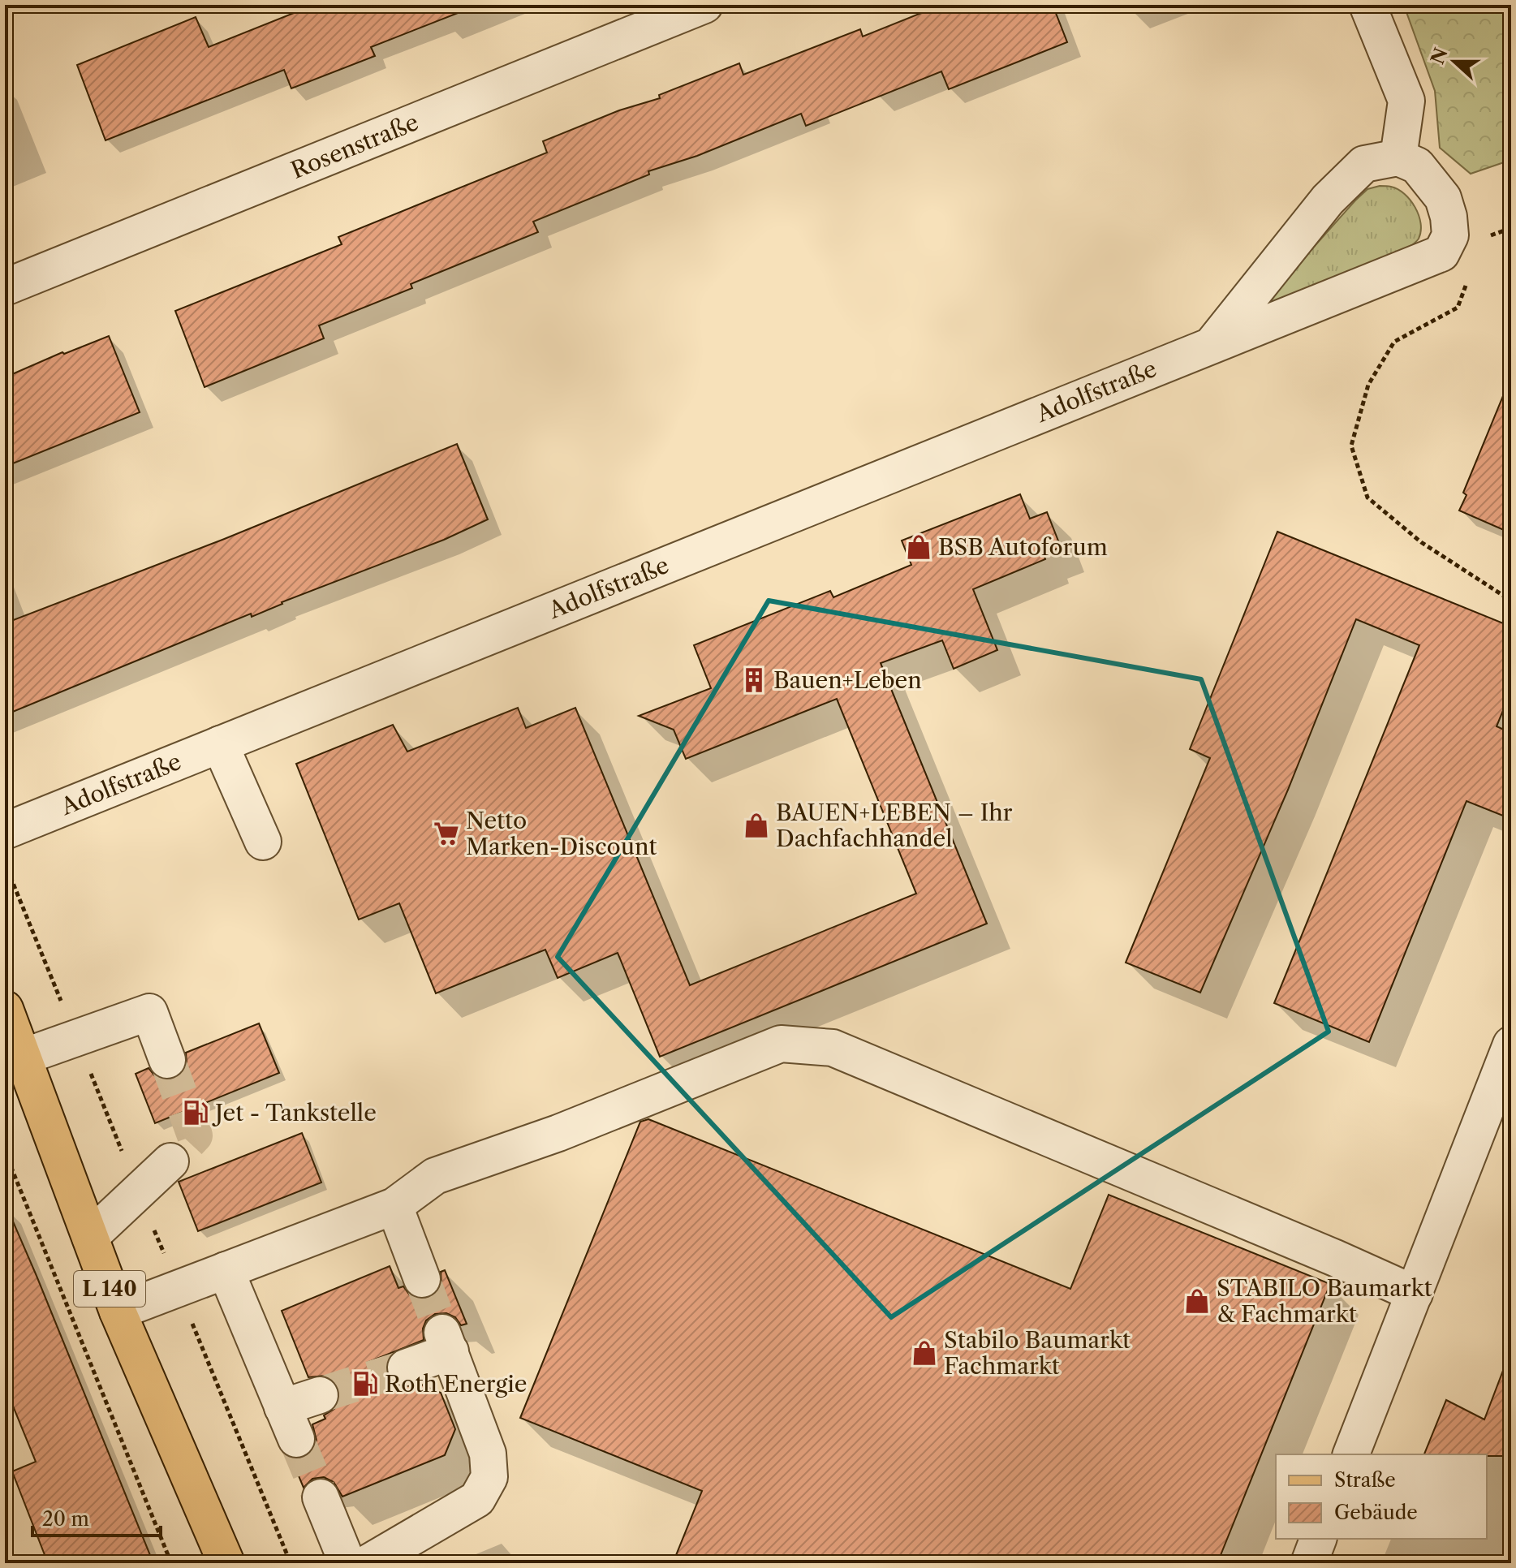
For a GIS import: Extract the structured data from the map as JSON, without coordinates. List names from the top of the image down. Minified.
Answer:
{"streets":{"main road":["L 140"],"street":["Rosenstraße","Adolfstraße"]},"places":{"shop":["BSB Autoforum","BAUEN+LEBEN – Ihr Dachfachhandel","STABILO Baumarkt & Fachmarkt","Stabilo Baumarkt Fachmarkt"],"building":["Bauen+Leben"],"supermarket":["Netto Marken-Discount"],"fuel station":["Jet - Tankstelle","Roth Energie"]},"legend":["Straße","Gebäude"],"scale_bar":"20 m","north":"left"}
